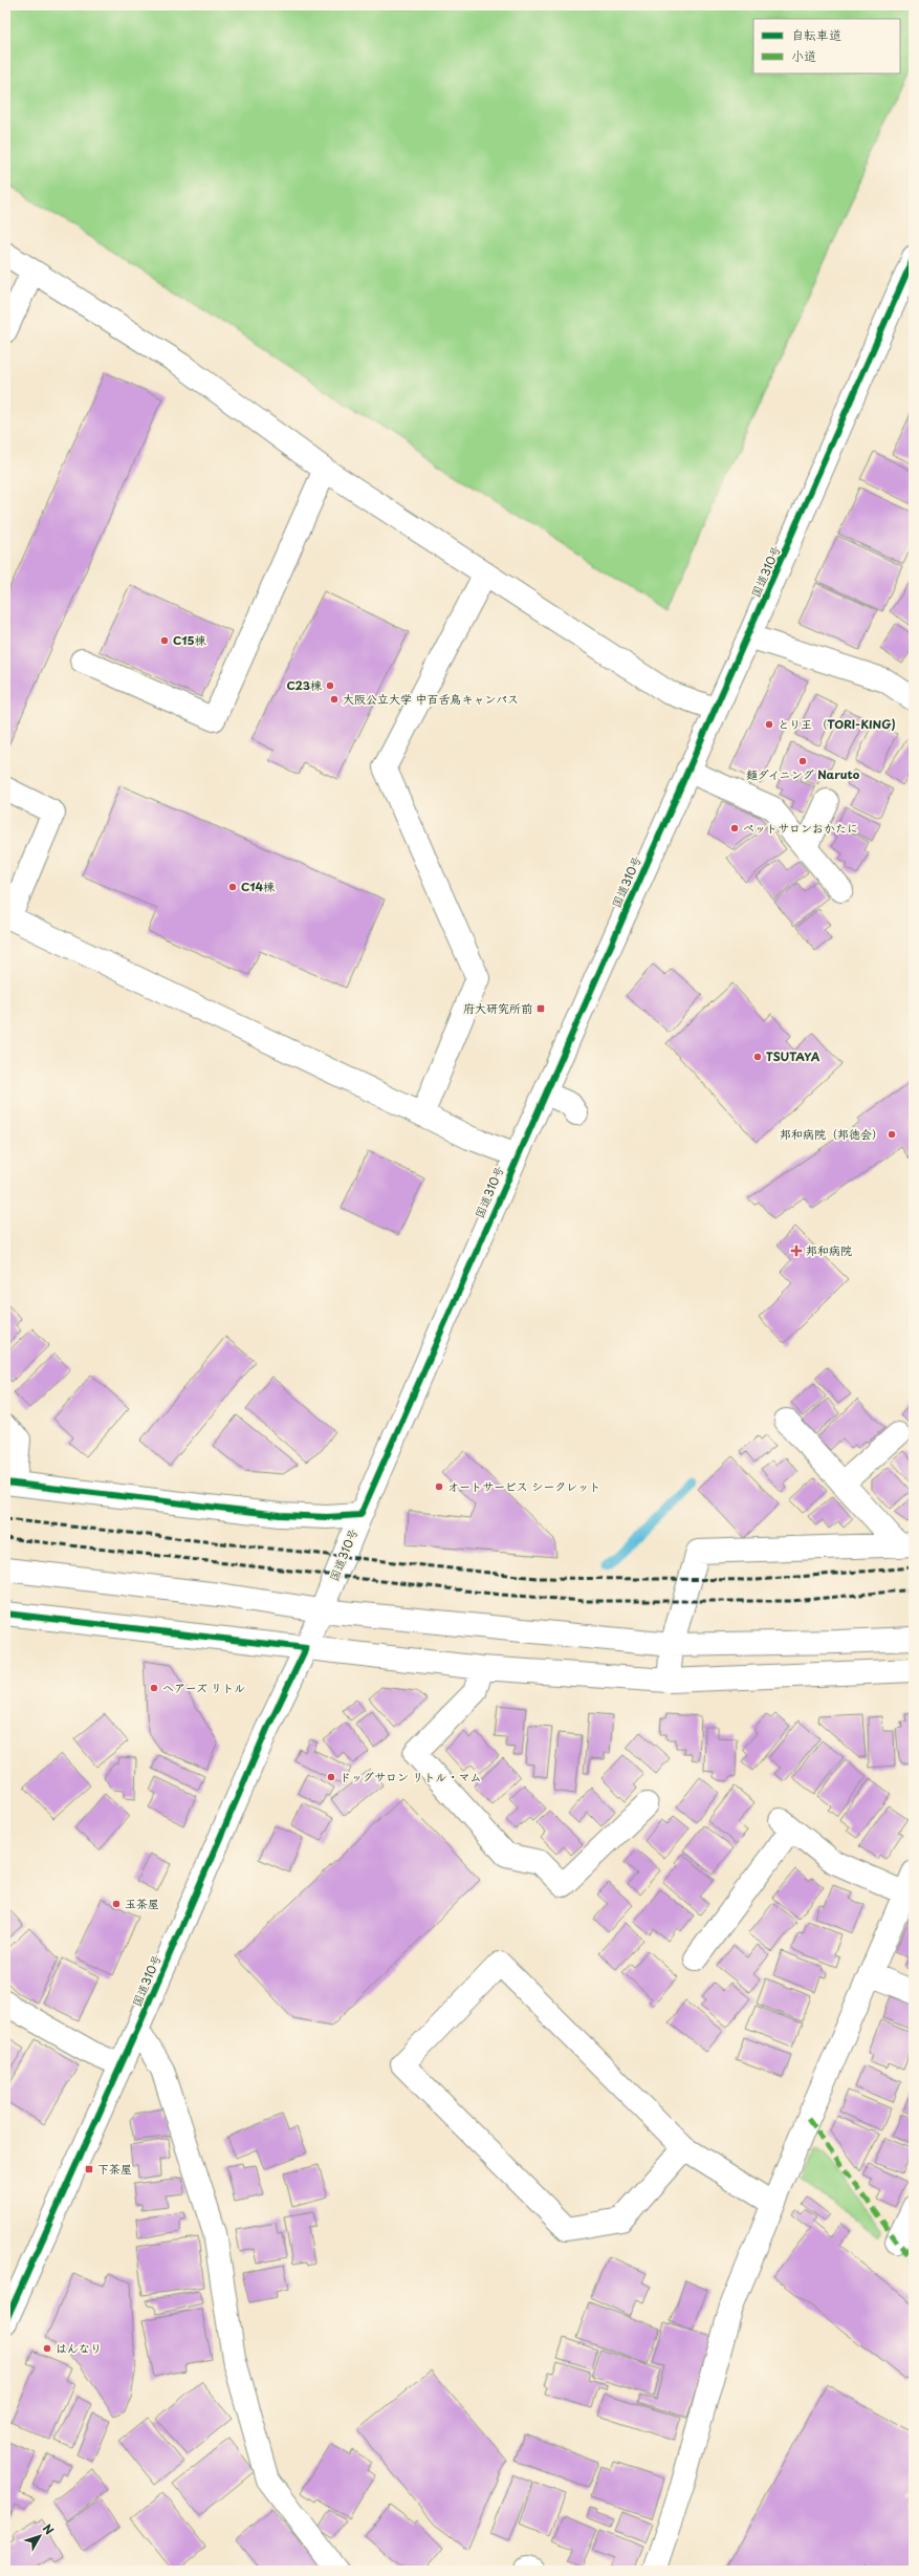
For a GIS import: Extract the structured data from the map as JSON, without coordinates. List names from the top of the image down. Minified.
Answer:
{"streets":{"main road":["国道310号"]},"places":{"other":["C15棟","C23棟","大阪公立大学 中百舌鳥キャンパス","とり王 （TORI-KING)","麺ダイニング Naruto","ペットサロンおかたに","C14棟","TSUTAYA","邦和病院（邦徳会）","オートサービス シークレット","ヘアーズ リトル","ドッグサロン リトル・マム","玉茶屋","はんなり"],"transit":["府大研究所前","下茶屋"],"health":["邦和病院"]},"legend":["自転車道","小道"],"north":"top right"}
